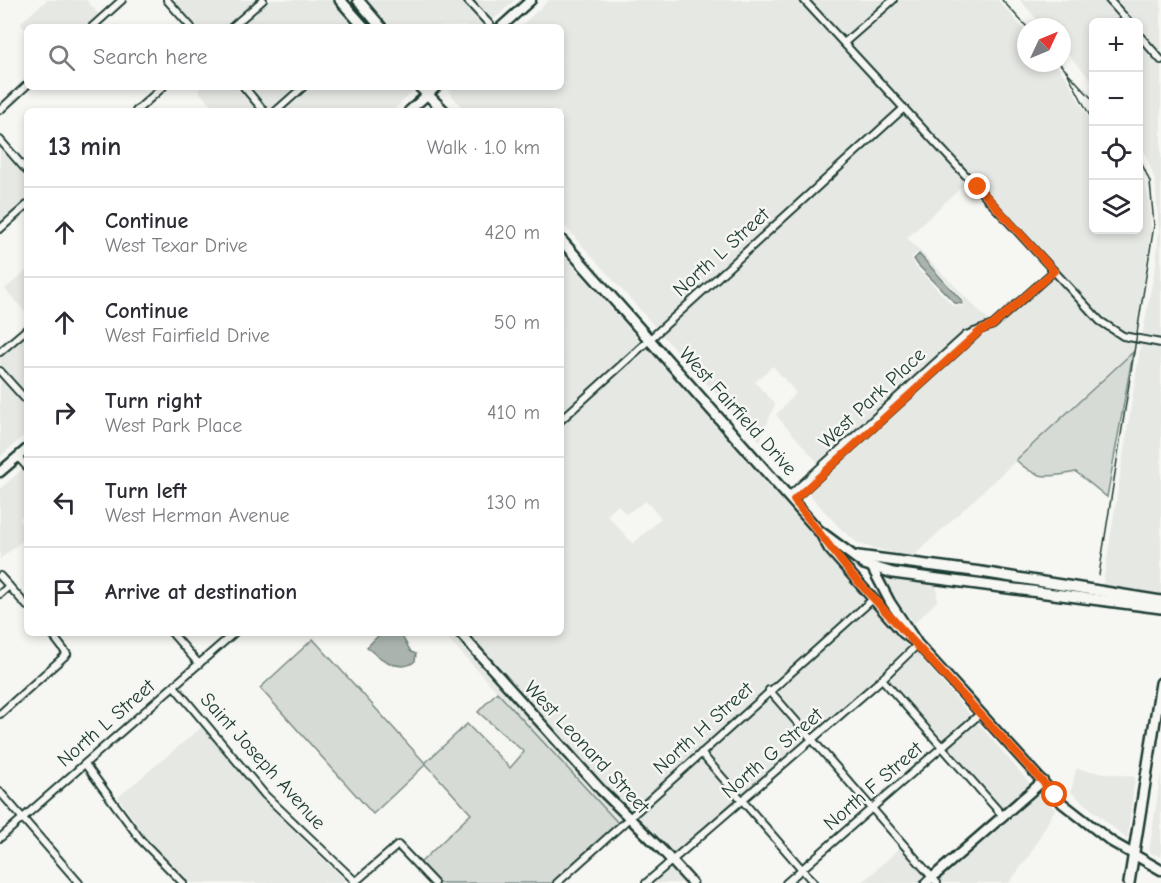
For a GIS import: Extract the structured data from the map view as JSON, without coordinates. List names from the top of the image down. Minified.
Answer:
{"streets":{"main road":["West Fairfield Drive","West Leonard Street"],"street":["North L Street","West Park Place","North H Street","North G Street","Saint Joseph Avenue","North F Street"]},"crossings":[["North L Street","West Fairfield Drive"],["North L Street","Saint Joseph Avenue"],["West Park Place","West Fairfield Drive"],["North H Street","West Leonard Street"],["West Leonard Street","North G Street"]],"north":"top right","page":{"map_buttons":["+","−"],"search":"Search here","heading":["13 min","Walk · 1.0 km"],"list":[["Continue","West Texar Drive","420 m"],["Continue","West Fairfield Drive","50 m"],["Turn right","West Park Place","410 m"],["Turn left","West Herman Avenue","130 m"],"Arrive at destination"]}}
